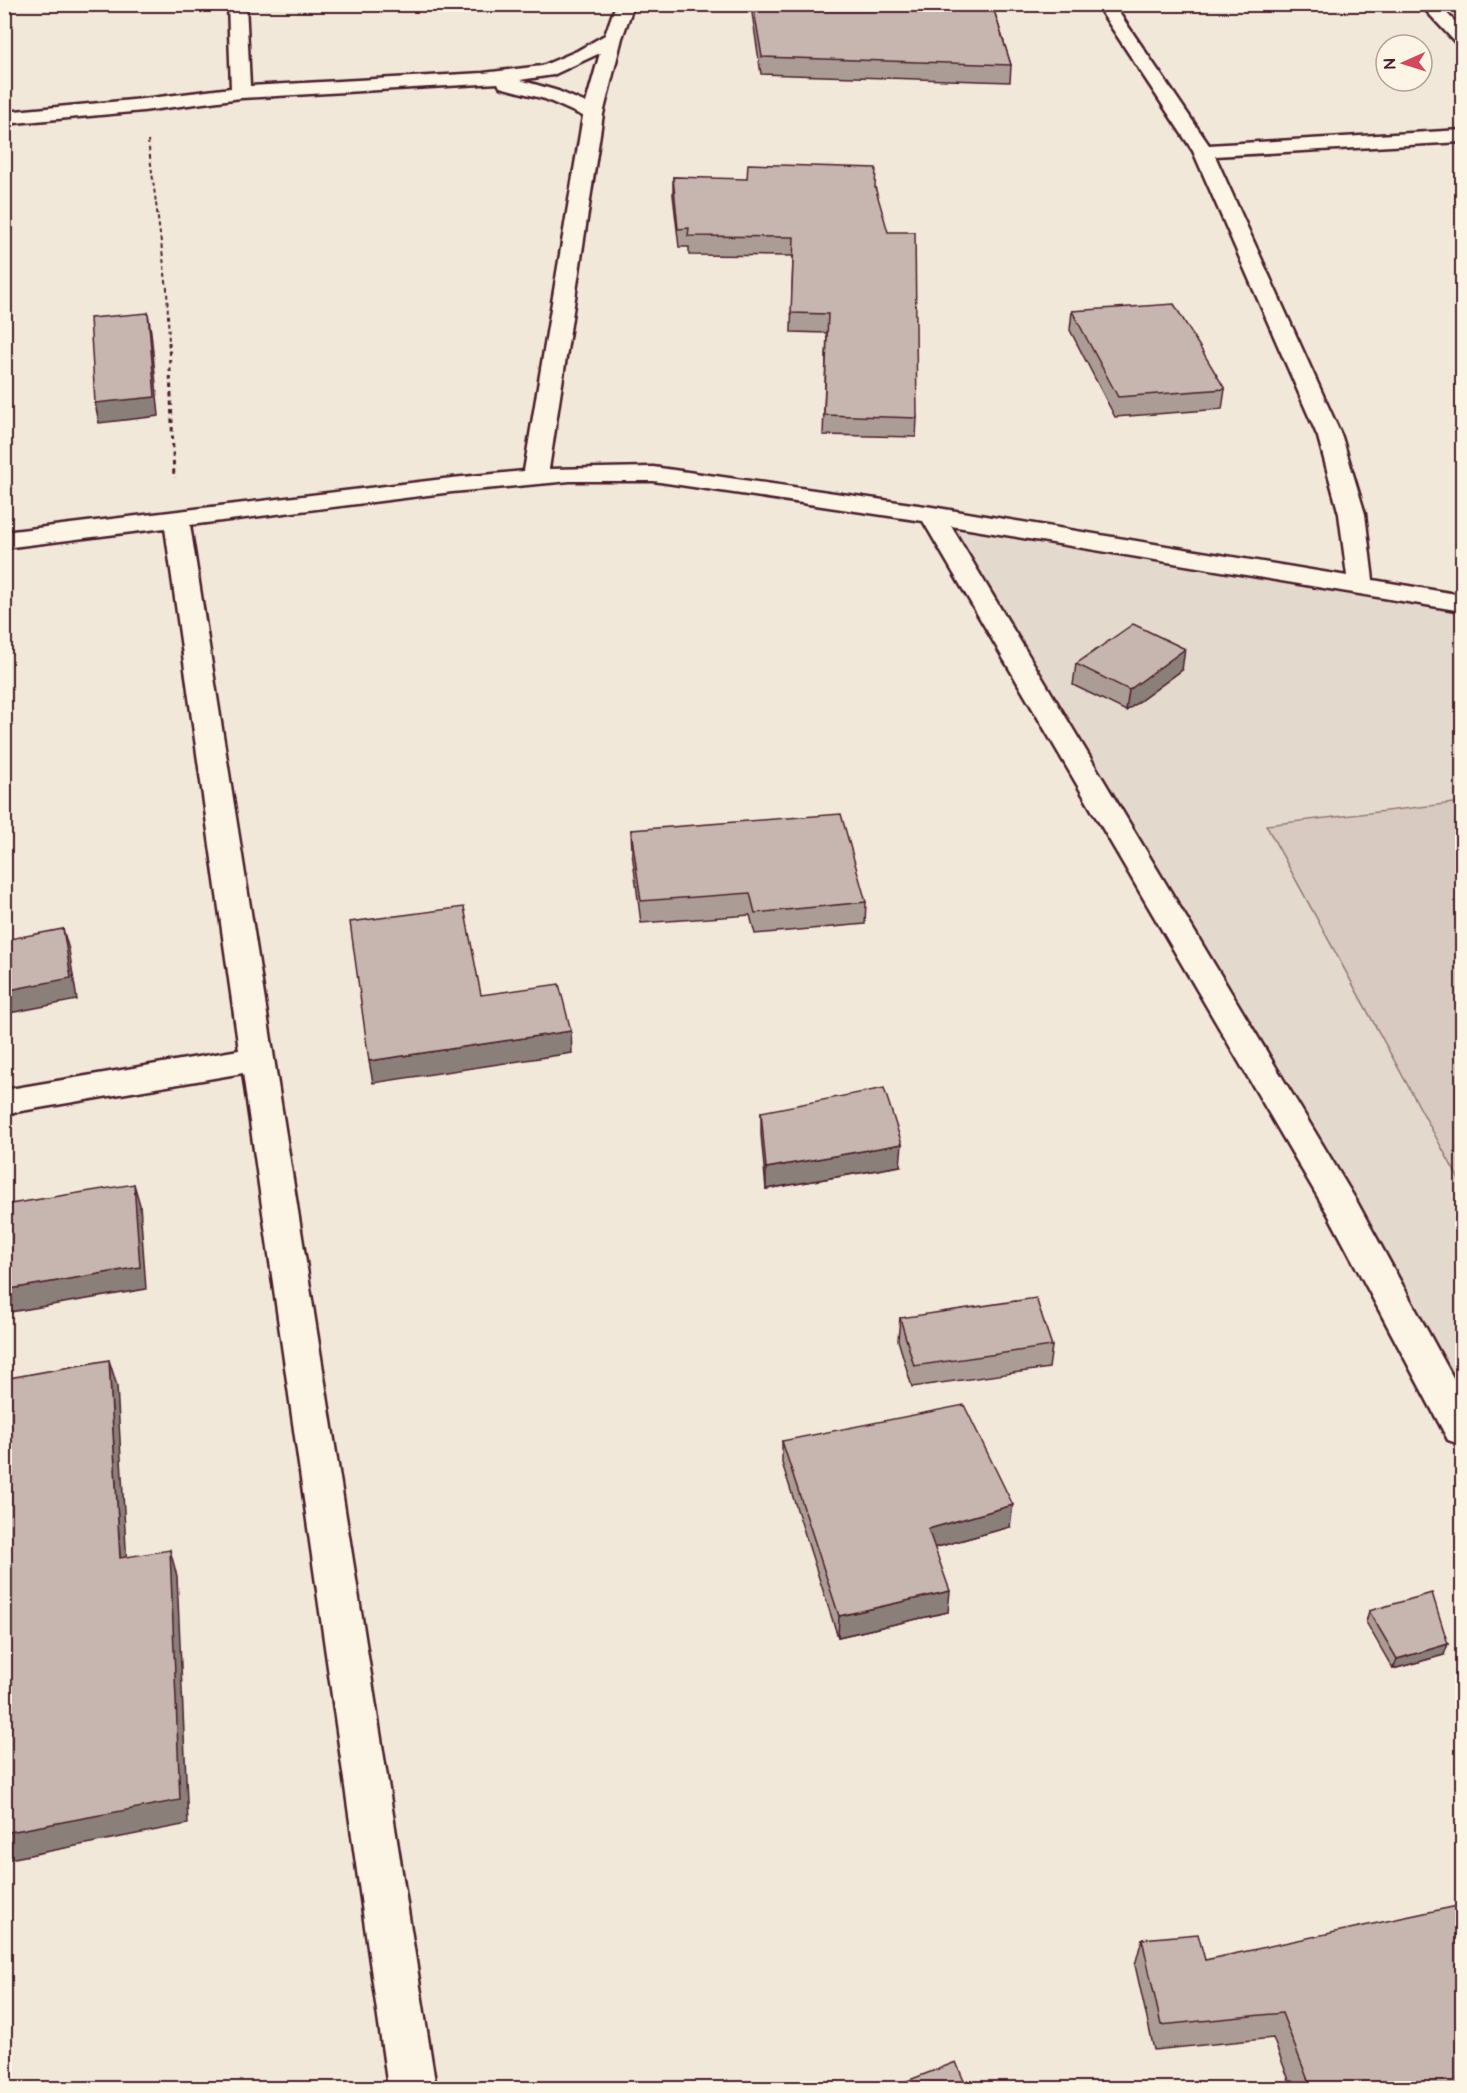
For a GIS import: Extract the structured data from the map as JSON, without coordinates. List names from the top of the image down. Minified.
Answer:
{"north":"left"}
